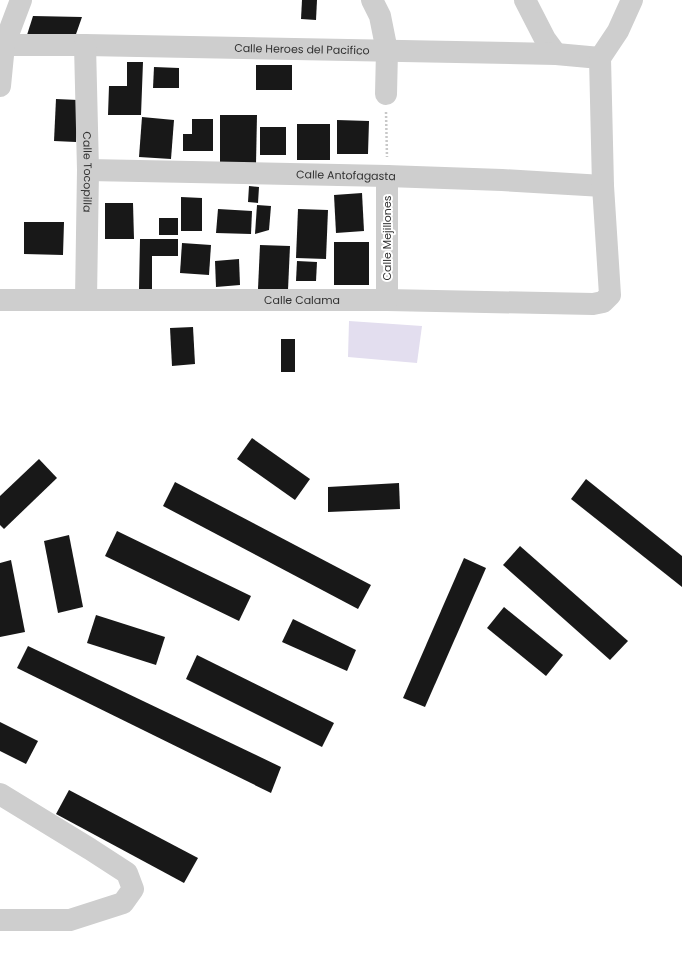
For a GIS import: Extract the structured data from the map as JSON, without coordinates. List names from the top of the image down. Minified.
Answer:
{"streets":{"street":["Calle Heroes del Pacifico","Calle Tocopilla","Calle Antofagasta","Calle Mejillones","Calle Calama"]},"crossings":[["Calle Heroes del Pacifico","Calle Tocopilla"],["Calle Tocopilla","Calle Antofagasta"],["Calle Tocopilla","Calle Calama"],["Calle Antofagasta","Calle Mejillones"],["Calle Antofagasta","Calle Calama"],["Calle Mejillones","Calle Calama"]]}
